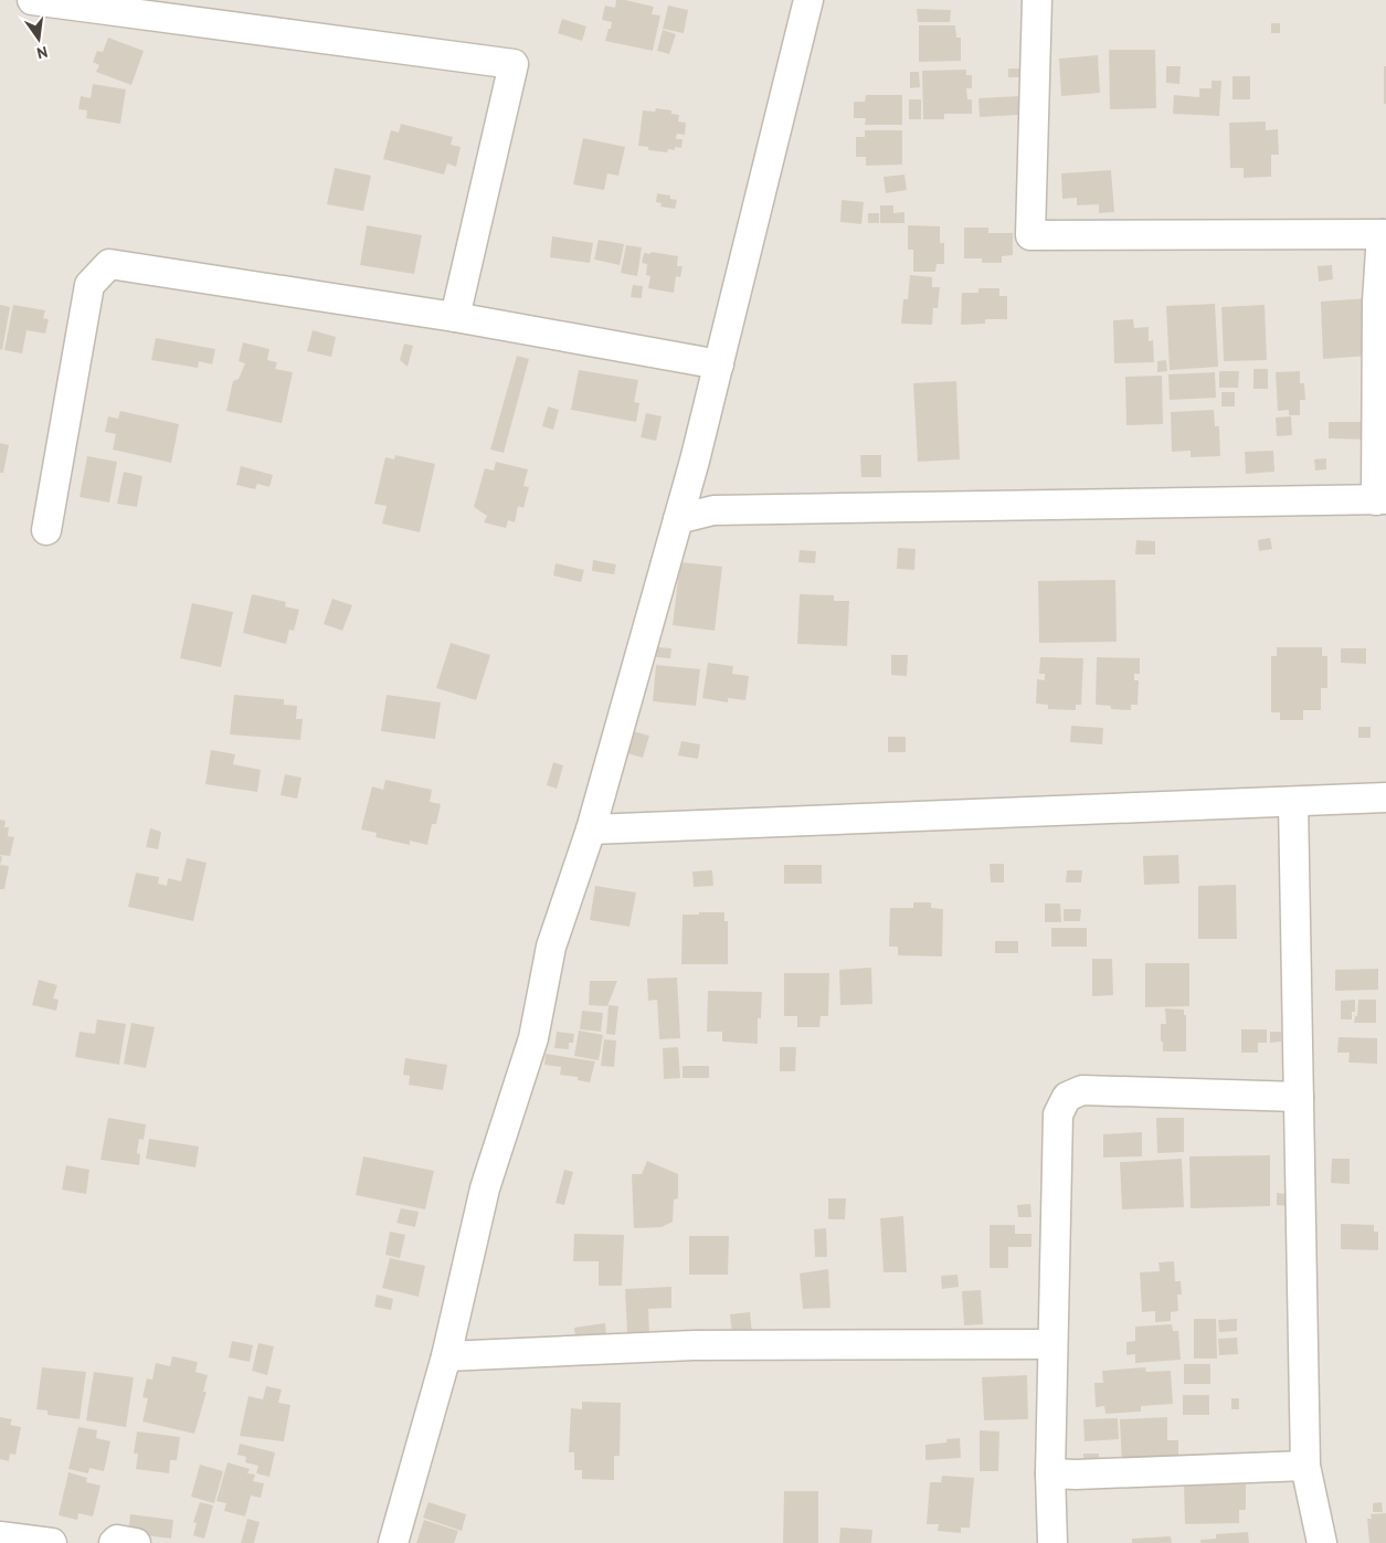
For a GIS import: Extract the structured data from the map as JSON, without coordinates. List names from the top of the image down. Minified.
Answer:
{"north":"bottom"}
